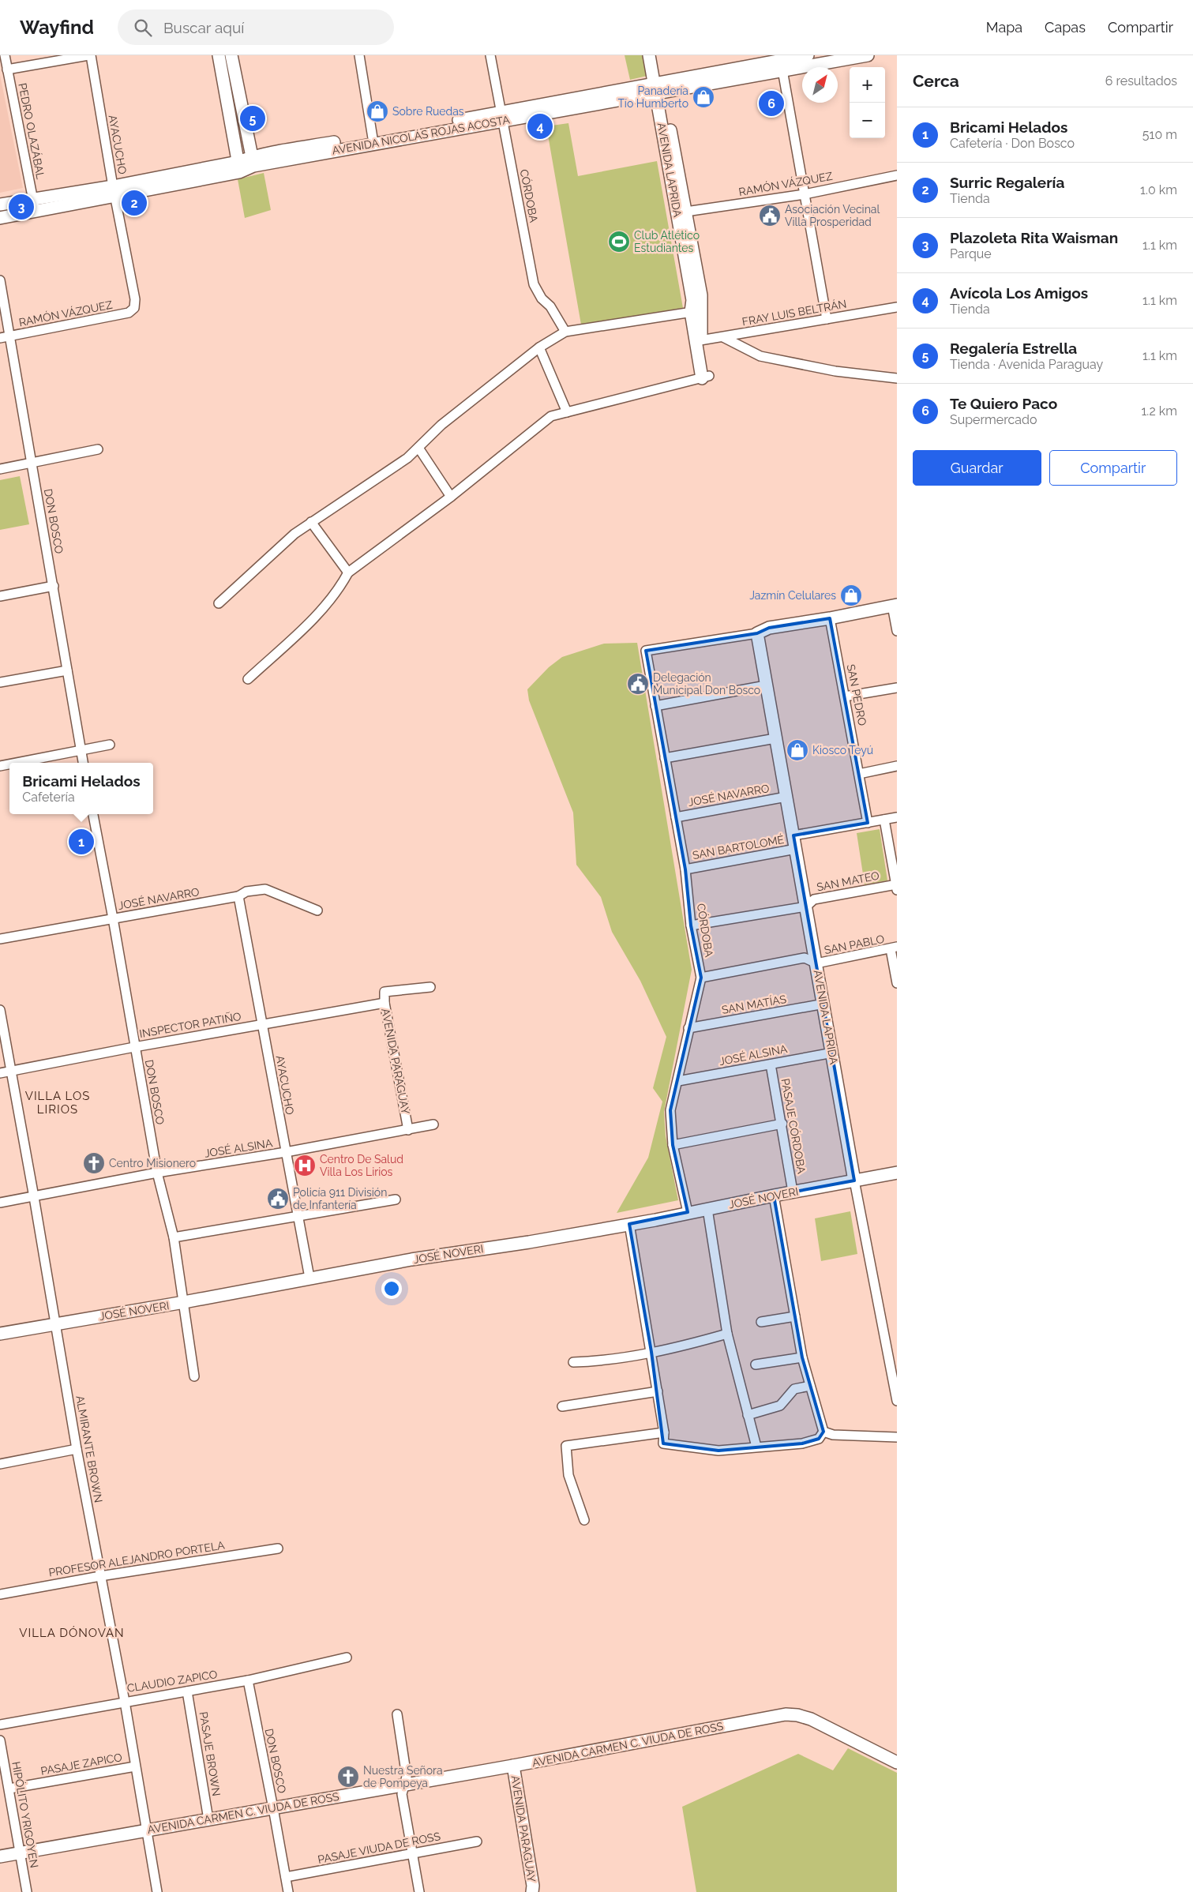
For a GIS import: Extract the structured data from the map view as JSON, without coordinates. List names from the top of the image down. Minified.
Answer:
{"streets":{"street":["PEDRO OLAZÁBAL","AVENIDA NICOLÁS ROJAS ACOSTA","AYACUCHO","AVENIDA LAPRIDA","RAMÓN VÁZQUEZ","CÓRDOBA","FRAY LUIS BELTRÁN","DON BOSCO","SAN PEDRO","JOSÉ NAVARRO","SAN BARTOLOMÉ","SAN MATEO","SAN PABLO","SAN MATÍAS","INSPECTOR PATIÑO","JOSÉ ALSINA","AVENIDA PARAGUAY","PASAJE CÓRDOBA","JOSÉ NOVERI","ALMIRANTE BROWN","PROFESOR ALEJANDRO PORTELA","CLAUDIO ZAPICO","AVENIDA CARMEN C. VIUDA DE ROSS","PASAJE BROWN","PASAJE ZAPICO","HIPÓLITO YRIGOYEN","PASAJE VIUDA DE ROSS"]},"crossings":[["PEDRO OLAZÁBAL","AVENIDA NICOLÁS ROJAS ACOSTA"],["AVENIDA NICOLÁS ROJAS ACOSTA","AYACUCHO"],["AVENIDA NICOLÁS ROJAS ACOSTA","AVENIDA LAPRIDA"],["AVENIDA NICOLÁS ROJAS ACOSTA","CÓRDOBA"],["AYACUCHO","RAMÓN VÁZQUEZ"],["AYACUCHO","JOSÉ NAVARRO"],["AYACUCHO","INSPECTOR PATIÑO"],["AYACUCHO","JOSÉ ALSINA"],["AYACUCHO","JOSÉ NOVERI"],["AVENIDA LAPRIDA","RAMÓN VÁZQUEZ"],["AVENIDA LAPRIDA","CÓRDOBA"],["AVENIDA LAPRIDA","FRAY LUIS BELTRÁN"],["AVENIDA LAPRIDA","JOSÉ NAVARRO"],["AVENIDA LAPRIDA","SAN BARTOLOMÉ"],["AVENIDA LAPRIDA","SAN MATEO"],["AVENIDA LAPRIDA","SAN PABLO"],["AVENIDA LAPRIDA","SAN MATÍAS"],["AVENIDA LAPRIDA","JOSÉ ALSINA"],["AVENIDA LAPRIDA","JOSÉ NOVERI"],["RAMÓN VÁZQUEZ","DON BOSCO"],["CÓRDOBA","JOSÉ NAVARRO"],["CÓRDOBA","SAN BARTOLOMÉ"],["CÓRDOBA","SAN MATÍAS"],["CÓRDOBA","JOSÉ ALSINA"],["CÓRDOBA","JOSÉ NOVERI"],["DON BOSCO","JOSÉ NAVARRO"],["DON BOSCO","INSPECTOR PATIÑO"],["DON BOSCO","JOSÉ ALSINA"],["DON BOSCO","JOSÉ NOVERI"],["DON BOSCO","CLAUDIO ZAPICO"],["DON BOSCO","AVENIDA CARMEN C. VIUDA DE ROSS"],["DON BOSCO","PASAJE VIUDA DE ROSS"],["SAN PEDRO","SAN BARTOLOMÉ"],["INSPECTOR PATIÑO","AVENIDA PARAGUAY"],["INSPECTOR PATIÑO","ALMIRANTE BROWN"],["JOSÉ ALSINA","AVENIDA PARAGUAY"],["JOSÉ ALSINA","PASAJE CÓRDOBA"],["JOSÉ ALSINA","ALMIRANTE BROWN"],["AVENIDA PARAGUAY","AVENIDA CARMEN C. VIUDA DE ROSS"],["PASAJE CÓRDOBA","JOSÉ NOVERI"],["JOSÉ NOVERI","ALMIRANTE BROWN"],["ALMIRANTE BROWN","PROFESOR ALEJANDRO PORTELA"],["ALMIRANTE BROWN","CLAUDIO ZAPICO"],["ALMIRANTE BROWN","AVENIDA CARMEN C. VIUDA DE ROSS"],["ALMIRANTE BROWN","PASAJE ZAPICO"],["CLAUDIO ZAPICO","PASAJE BROWN"],["AVENIDA CARMEN C. VIUDA DE ROSS","PASAJE BROWN"],["AVENIDA CARMEN C. VIUDA DE ROSS","HIPÓLITO YRIGOYEN"],["PASAJE ZAPICO","HIPÓLITO YRIGOYEN"]],"districts":["VILLA LOS LIRIOS","VILLA DÓNOVAN"],"places":{"shop":["Panadería Tío Humberto","Sobre Ruedas","Jazmín Celulares","Kiosco Teyú"],"public building":["Asociación Vecinal Villa Prosperidad","Delegación Municipal Don Bosco","Policía 911 División de Infantería"],"sports":["Club Atlético Estudiantes"],"church":["Centro Misionero","Nuestra Señora de Pompeya"],"hospital":["Centro De Salud Villa Los Lirios"]},"north":"top right","page":{"header":"Wayfind","search":"Buscar aquí","nav":["Mapa","Capas","Compartir"],"heading":["Cerca","6 resultados"],"map_buttons":["+","−"],"pins":["6","5","4","2","3","1"],"list":[{"mark":"1","name":"Bricami Helados","note":"Cafetería · Don Bosco","value":"510 m"},{"mark":"2","name":"Surric Regalería","note":"Tienda","value":"1.0 km"},{"mark":"3","name":"Plazoleta Rita Waisman","note":"Parque","value":"1.1 km"},{"mark":"4","name":"Avícola Los Amigos","note":"Tienda","value":"1.1 km"},{"mark":"5","name":"Regalería Estrella","note":"Tienda · Avenida Paraguay","value":"1.1 km"},{"mark":"6","name":"Te Quiero Paco","note":"Supermercado","value":"1.2 km"}],"buttons":["Guardar","Compartir"],"popup":["Bricami Helados","Cafetería"]}}
